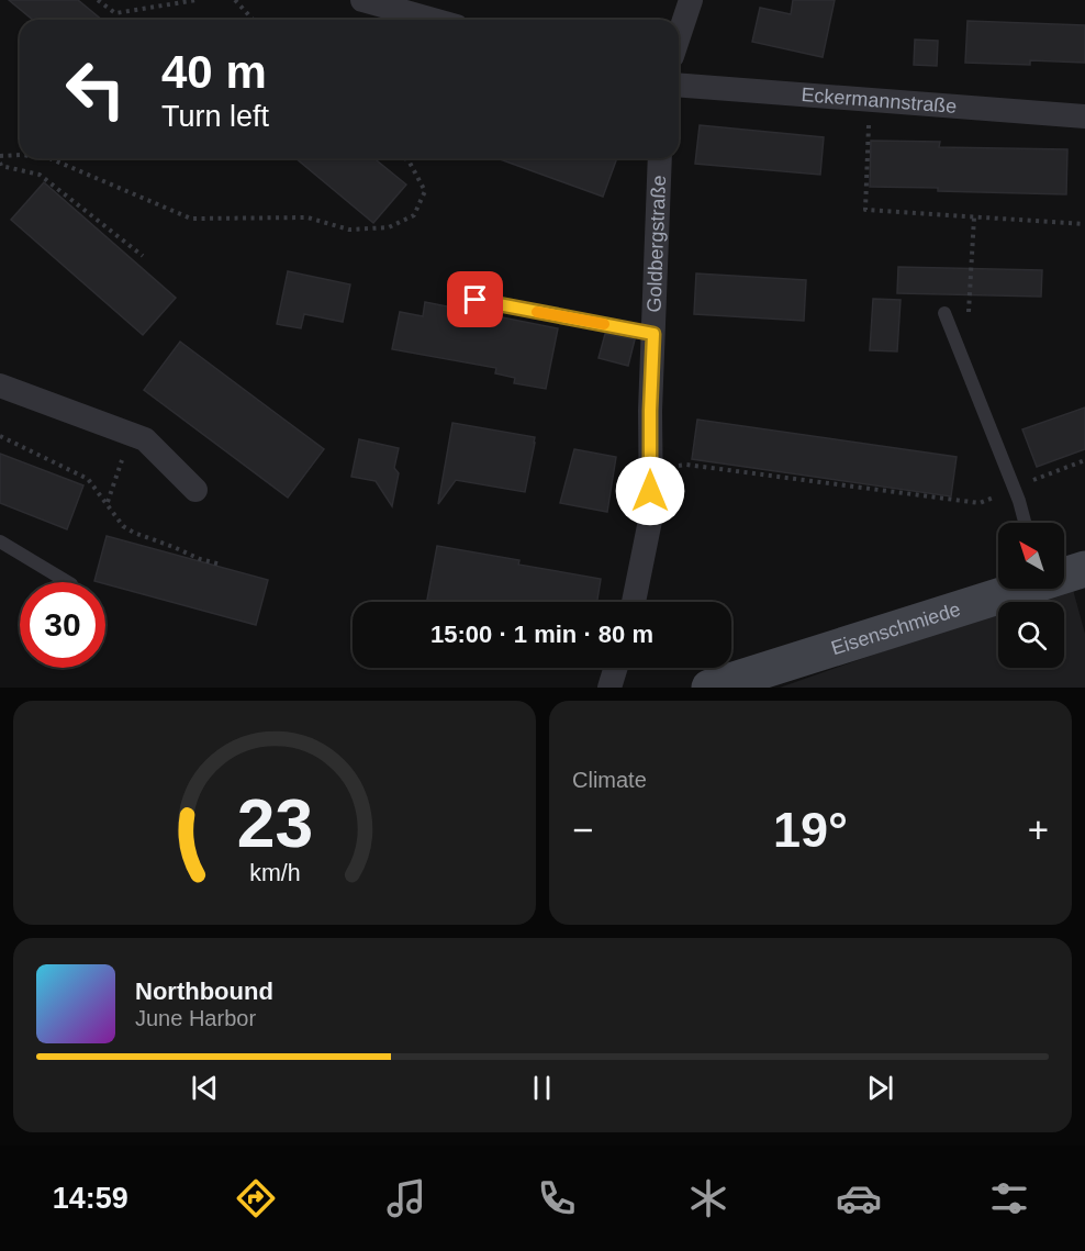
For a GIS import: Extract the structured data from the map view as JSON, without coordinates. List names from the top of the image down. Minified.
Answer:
{"streets":{"street":["Eckermannstraße","Goldbergstraße","Eisenschmiede"]},"north":"top left","page":{"turn":["40 m","Turn left"],"limit":"30","trip":"15:00 · 1 min · 80 m","tile":"Climate","heat":["−","19°","+"],"song":["Northbound","June Harbor"],"tabs":"14:59","gauge":["23","km/h"]}}
